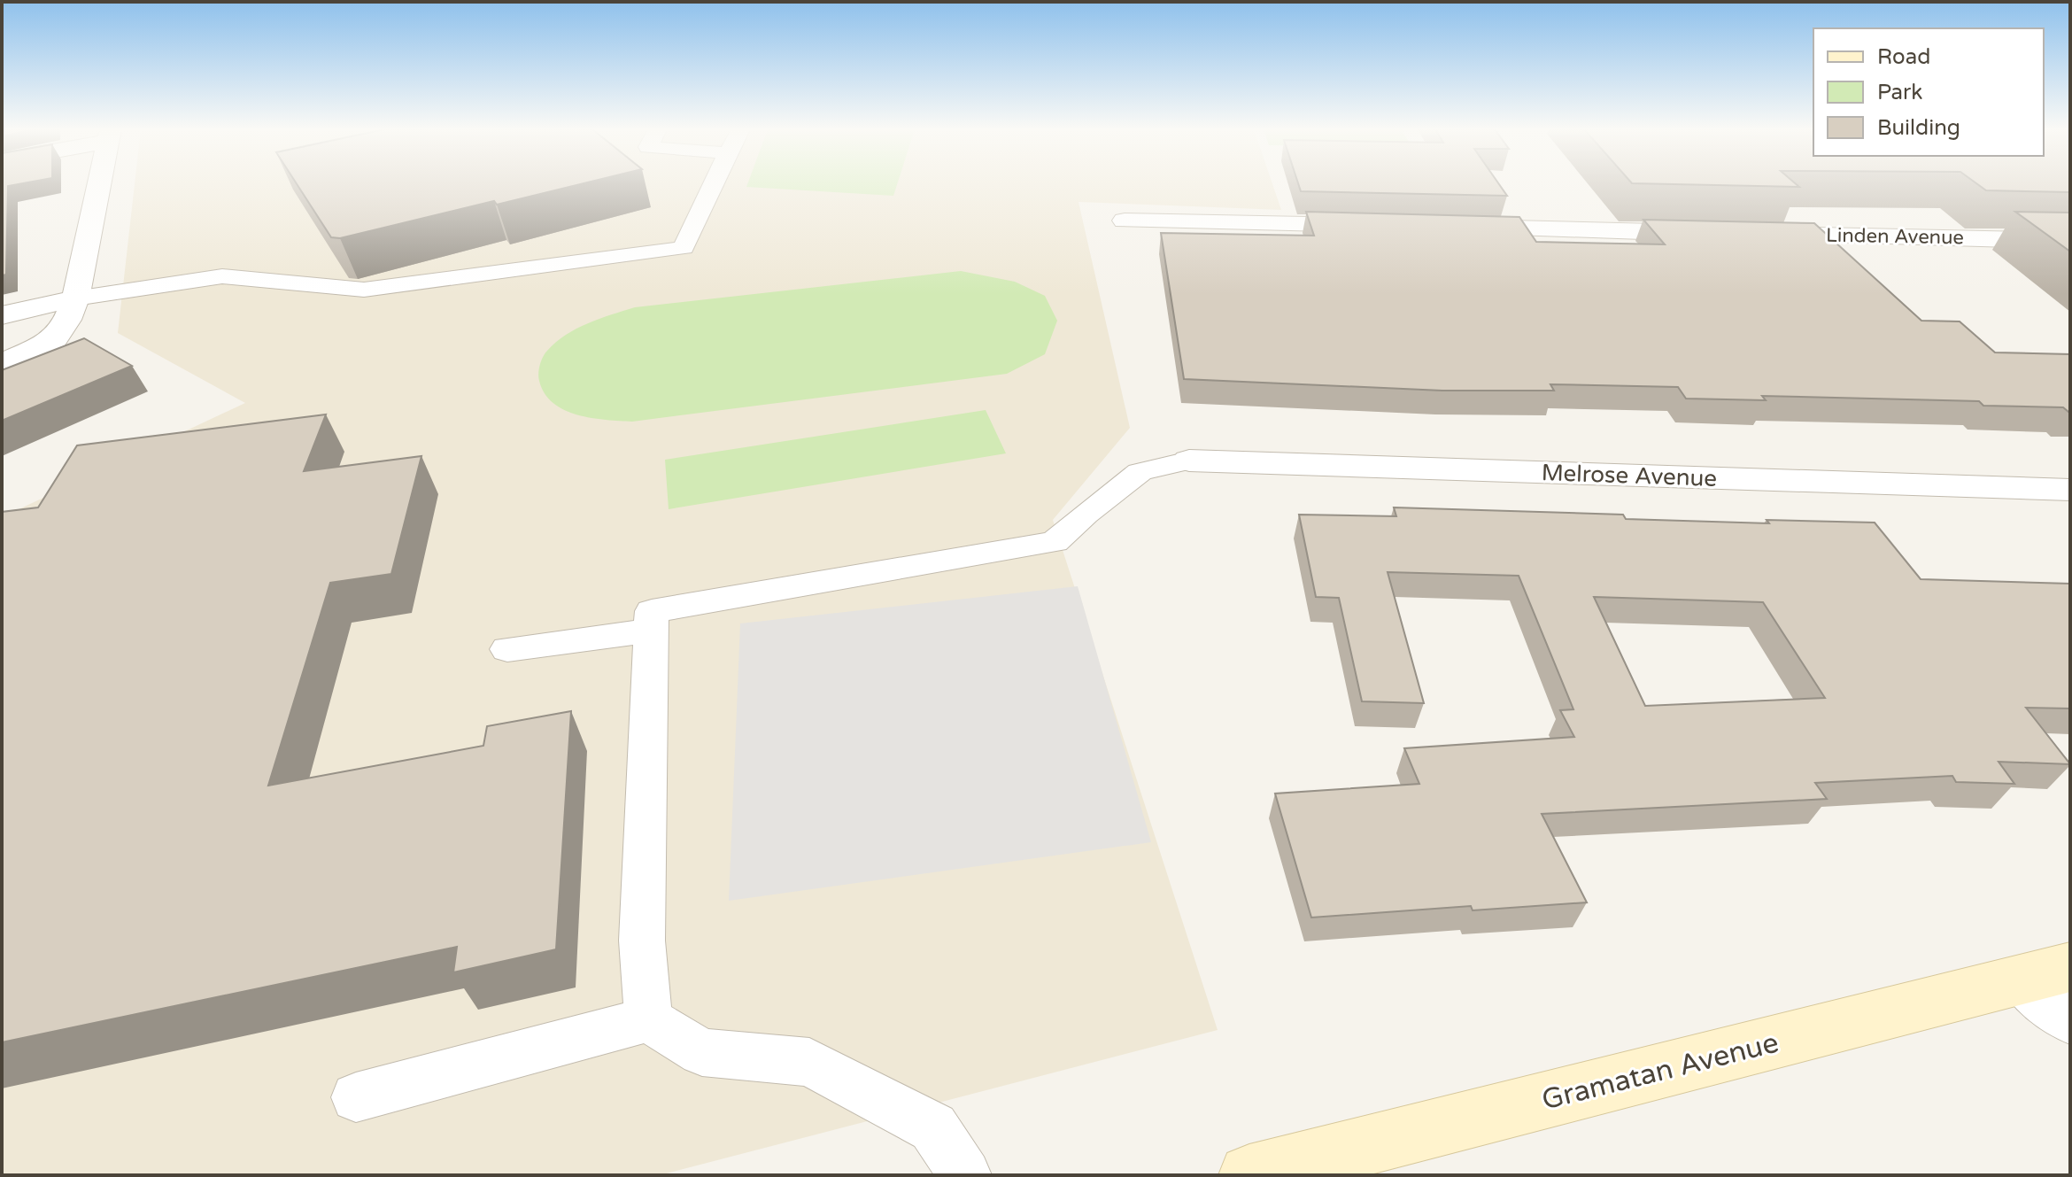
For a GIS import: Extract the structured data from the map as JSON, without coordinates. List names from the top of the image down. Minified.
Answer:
{"streets":{"main road":["Gramatan Avenue"],"street":["Linden Avenue","Melrose Avenue"]},"legend":["Road","Park","Building"]}
